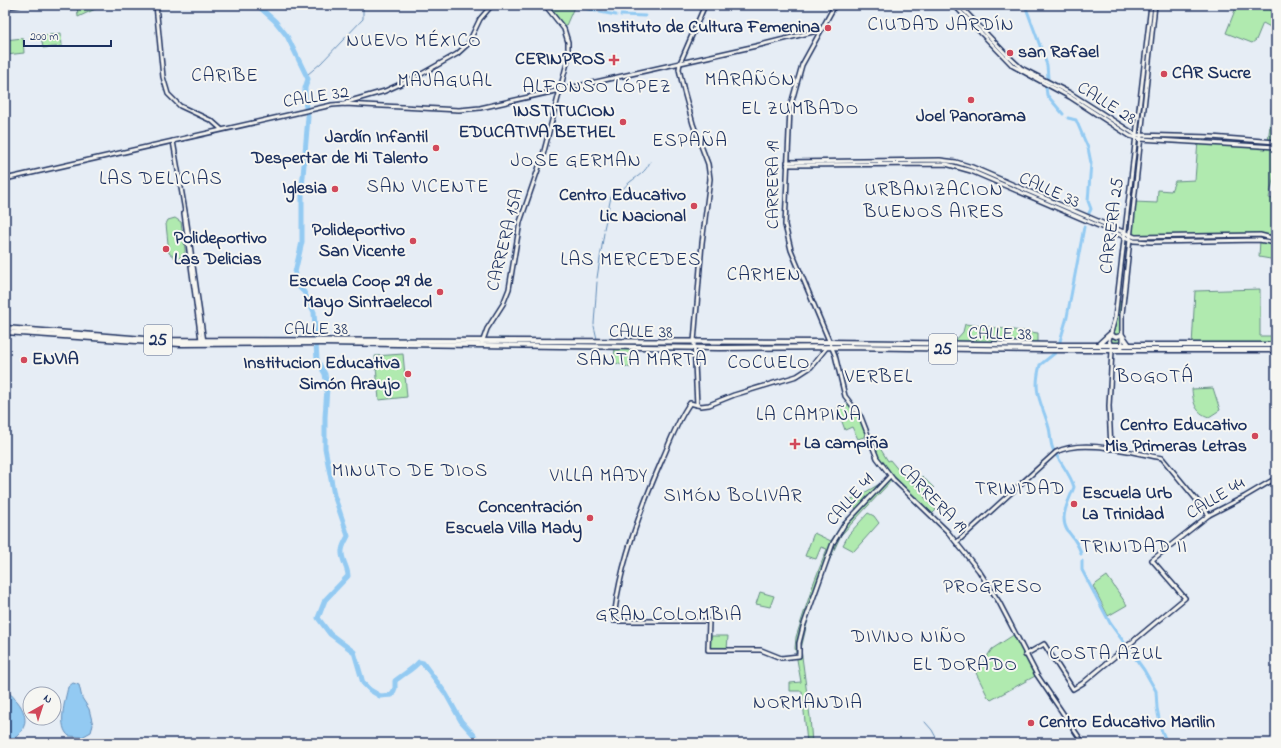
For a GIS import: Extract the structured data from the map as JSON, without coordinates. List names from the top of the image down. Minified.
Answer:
{"streets":{"highway":["CALLE 38","25"],"street":["CALLE 32","CALLE 28","CARRERA 19","CALLE 33","CARRERA 25","CARRERA 15A","CALLE 44","CALLE 41"]},"crossings":[["CALLE 32","CARRERA 19"],["CALLE 32","CARRERA 15A"],["CALLE 28","CARRERA 25"],["CARRERA 19","CALLE 33"],["CARRERA 19","CALLE 38"],["CARRERA 19","CALLE 44"],["CARRERA 19","CALLE 41"],["CALLE 33","CARRERA 25"],["CARRERA 25","CALLE 38"],["CARRERA 15A","CALLE 38"]],"districts":["CIUDAD JARDÍN","NUEVO MÉXICO","CARIBE","MARAÑÓN","MAJAGUAL","ALFONSO LÓPEZ","EL ZUMBADO","ESPAÑA","JOSE GERMAN","LAS DELICIAS","SAN VICENTE","URBANIZACION BUENOS AIRES","LAS MERCEDES","CARMEN","SANTA MARTA","COCUELO","VERBEL","BOGOTÁ","LA CAMPIÑA","MINUTO DE DIOS","VILLA MADY","TRINIDAD","SIMÓN BOLIVAR","TRINIDAD II","PROGRESO","GRAN COLOMBIA","DIVINO NIÑO","COSTA AZUL","EL DORADO","NORMANDIA"],"places":{"other":["Instituto de Cultura Femenina","san Rafael","CAR Sucre","Joel Panorama","INSTITUCION EDUCATIVA BETHEL","Jardín Infantil Despertar de Mi Talento","Iglesia","Centro Educativo Lic Nacional","Polideportivo San Vicente","Polideportivo Las Delicias","Escuela Coop 29 de Mayo Sintraelecol","ENVIA","Institucion Educativa Simón Araujo","Centro Educativo Mis Primeras Letras","Escuela Urb La Trinidad","Concentración Escuela Villa Mady","Centro Educativo Marilin"],"health":["CERINPROS","La campiña"]},"scale_bar":"200 m","north":"top right"}
